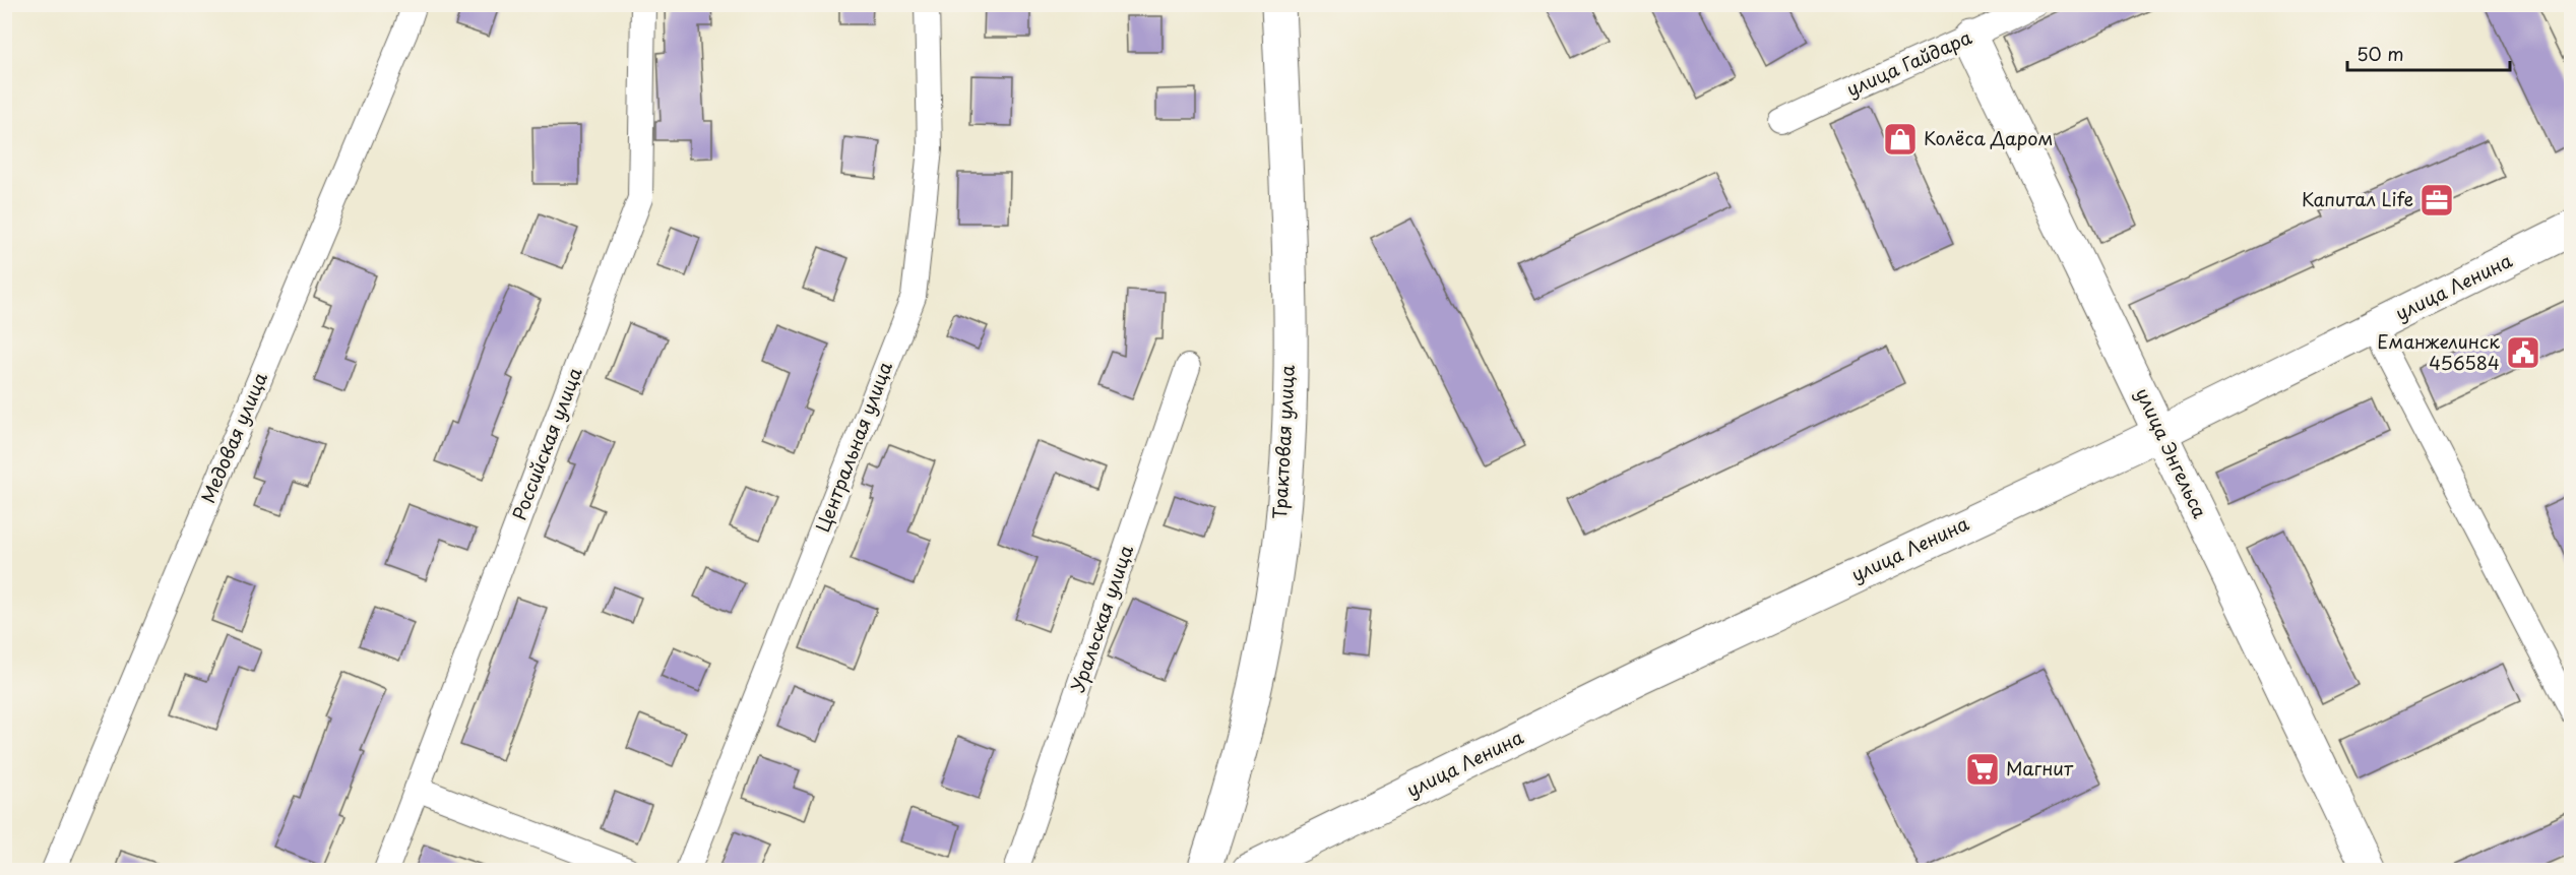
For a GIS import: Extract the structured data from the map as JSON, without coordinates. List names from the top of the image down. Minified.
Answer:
{"streets":{"street":["улица Гайдара","улица Ленина","Медовая улица","Трактовая улица","Российская улица","Центральная улица","улица Энгельса","Уральская улица"]},"crossings":[["улица Гайдара","улица Энгельса"],["улица Ленина","улица Энгельса"]],"places":{"shop":["Колёса Даром"],"office":["Капитал Life"],"public building":["Еманжелинск 456584"],"supermarket":["Магнит"]},"scale_bar":"50 m"}
